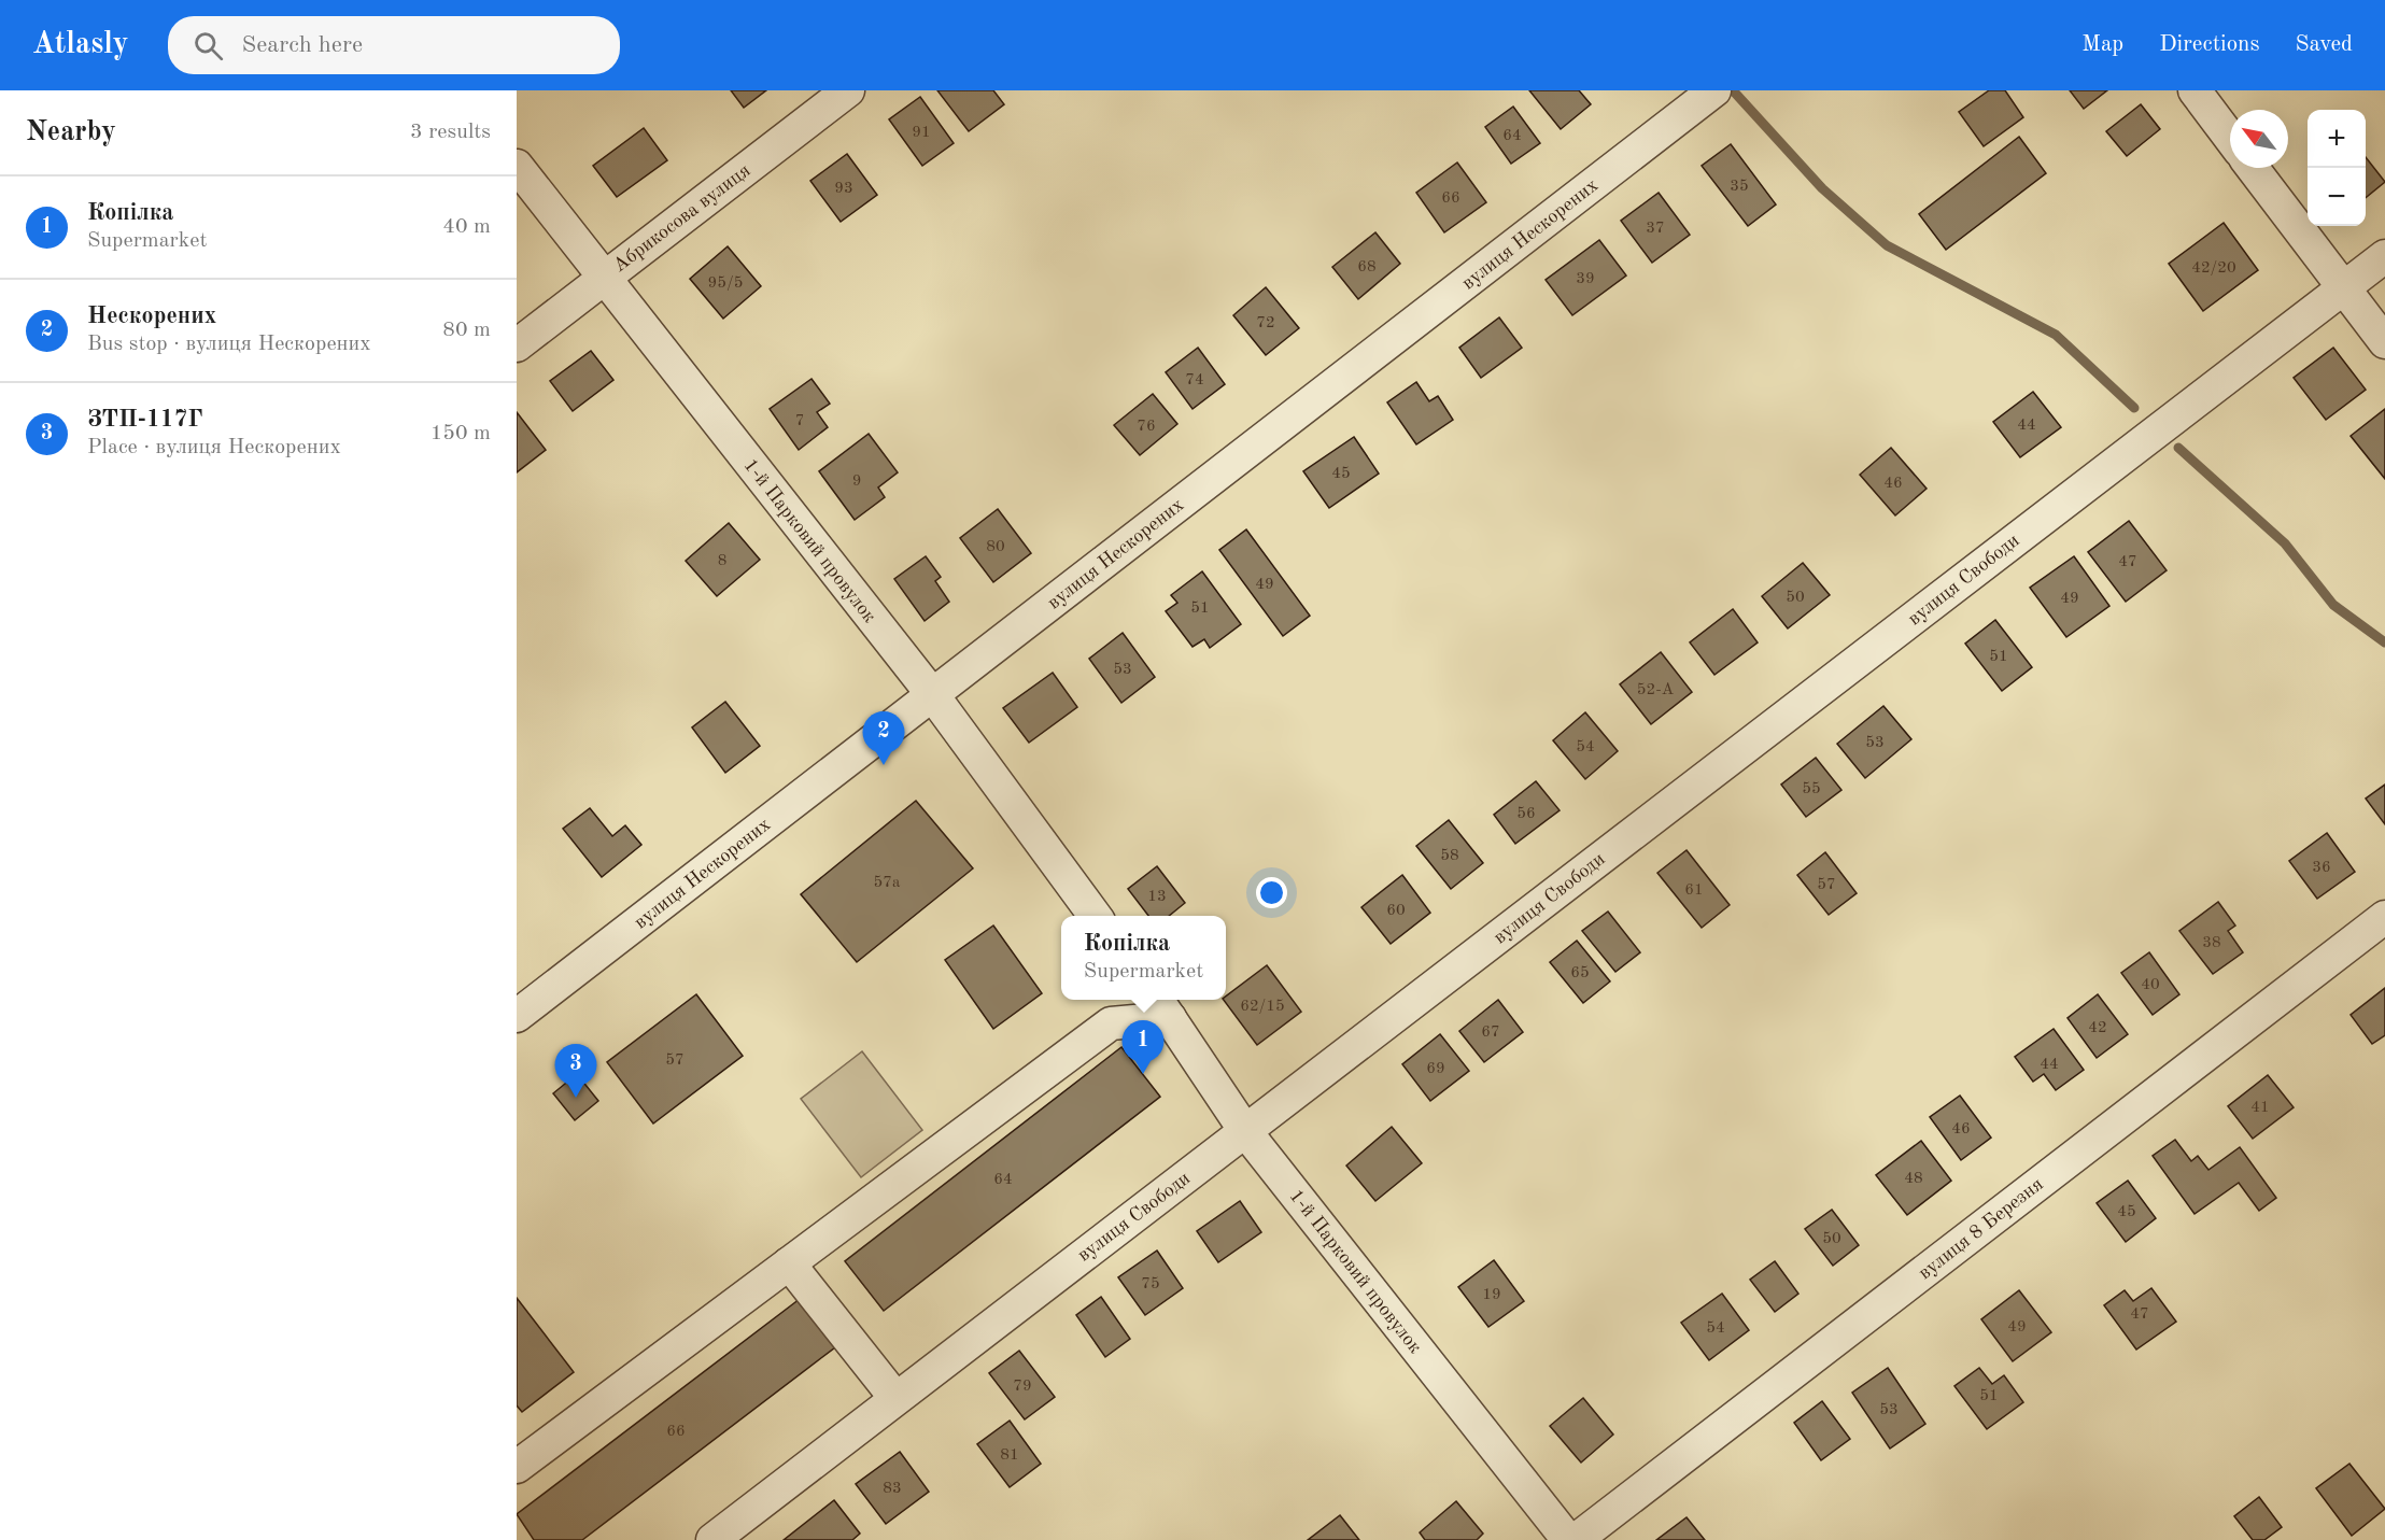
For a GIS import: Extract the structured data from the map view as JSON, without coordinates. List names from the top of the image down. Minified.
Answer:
{"streets":{"street":["Абрикосова вулиця","вулиця Нескорених","1-й Парковий провулок","вулиця Свободи","вулиця 8 Березня"]},"crossings":[["Абрикосова вулиця","1-й Парковий провулок"],["вулиця Нескорених","1-й Парковий провулок"],["1-й Парковий провулок","вулиця Свободи"]],"house_numbers":["91","64","35","93","66","37","68","42/20","39","95/5","72","74","7","44","76","45","9","46","80","8","47","49","50","49","51","51","53","52-А","53","54","55","56","58","36","57а","57","61","13","60","38","65","40","62/15","42","67","57","44","69","41","46","48","64","45","50","75","19","47","49","54","79","51","53","66","81","83"],"north":"top left","page":{"header":"Atlasly","search":"Search here","nav":["Map","Directions","Saved"],"heading":["Nearby","3 results"],"map_buttons":["+","−"],"list":[{"mark":"1","name":"Копілка","note":"Supermarket","value":"40 m"},{"mark":"2","name":"Нескорених","note":"Bus stop · вулиця Нескорених","value":"80 m"},{"mark":"3","name":"ЗТП-117Г","note":"Place · вулиця Нескорених","value":"150 m"}],"pins":["2","1","3"],"popup":["Копілка","Supermarket"]}}
